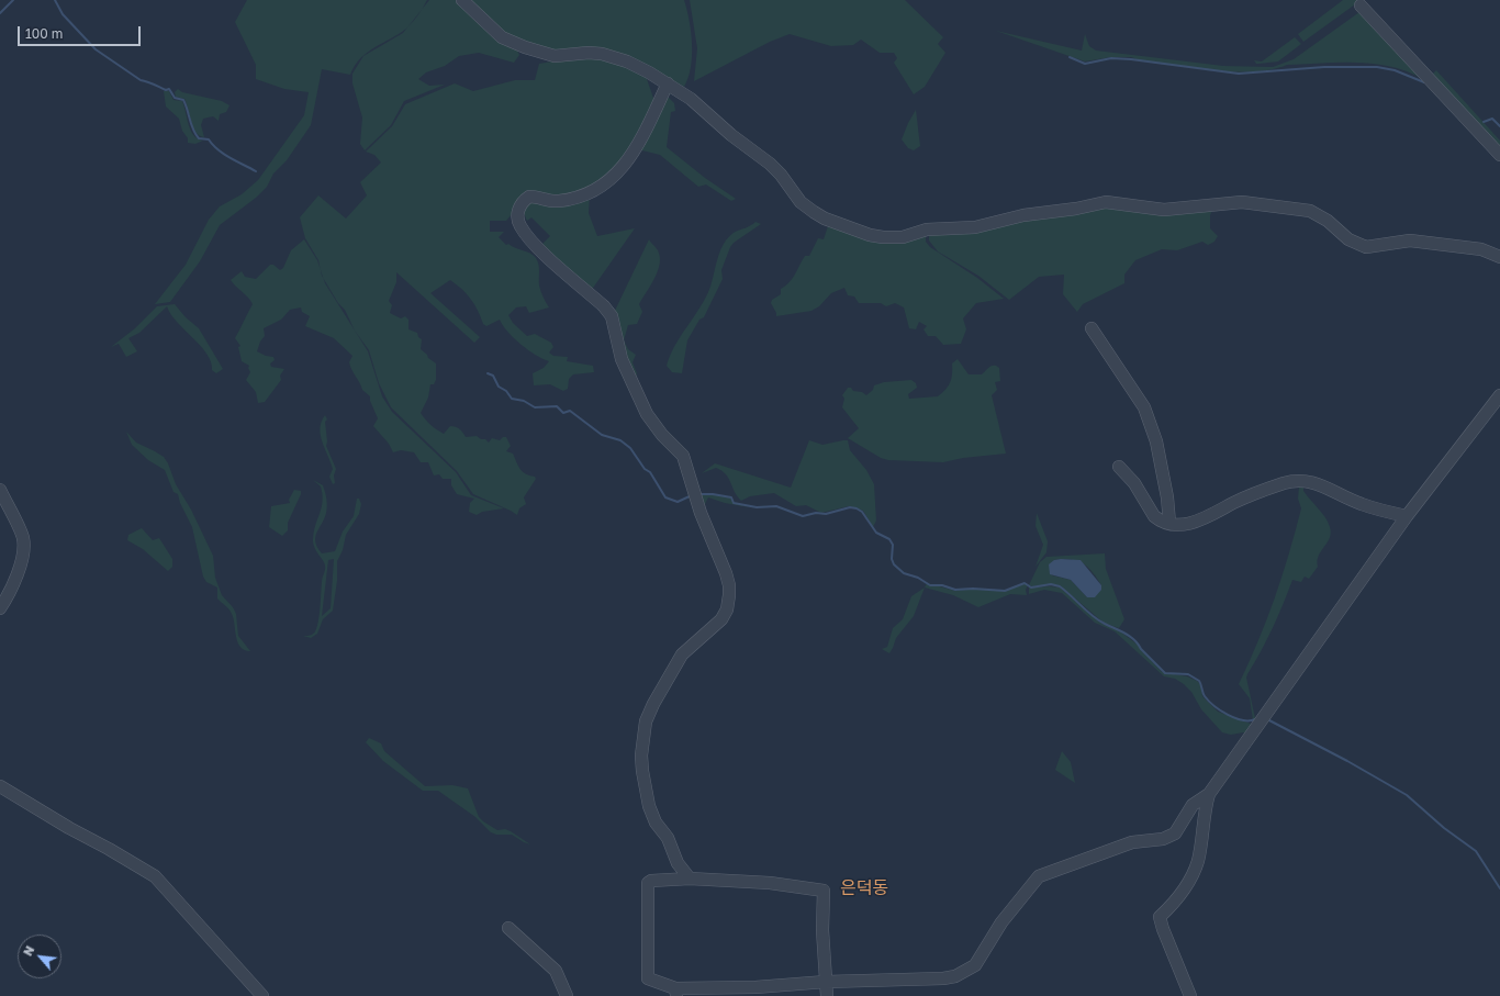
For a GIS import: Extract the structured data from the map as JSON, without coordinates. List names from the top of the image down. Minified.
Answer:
{"districts":["은덕동"],"scale_bar":"100 m","north":"top left"}
